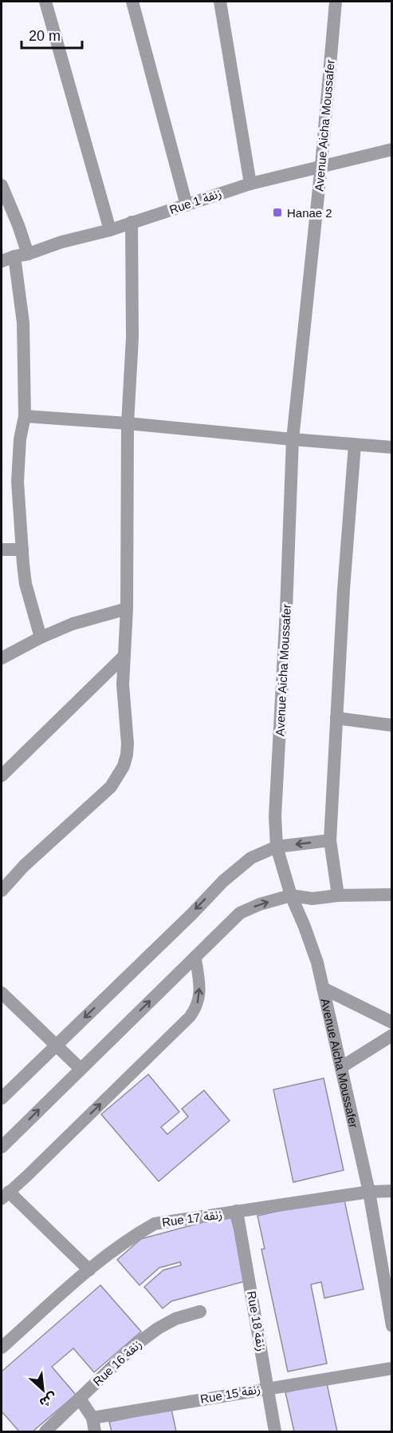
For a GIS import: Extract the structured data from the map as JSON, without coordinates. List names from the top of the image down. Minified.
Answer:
{"streets":{"street":["Avenue Aicha Moussafer","Rue 1 زنقة","Rue 17 زنقة","Rue 18 زنقة","Rue 16 زنقة","Rue 15 زنقة"]},"crossings":[["Avenue Aicha Moussafer","Rue 1 زنقة"],["Avenue Aicha Moussafer","Rue 17 زنقة"],["Rue 17 زنقة","Rue 18 زنقة"],["Rue 18 زنقة","Rue 15 زنقة"]],"places":{"transit":["Hanae 2"]},"scale_bar":"20 m","north":"bottom right"}
